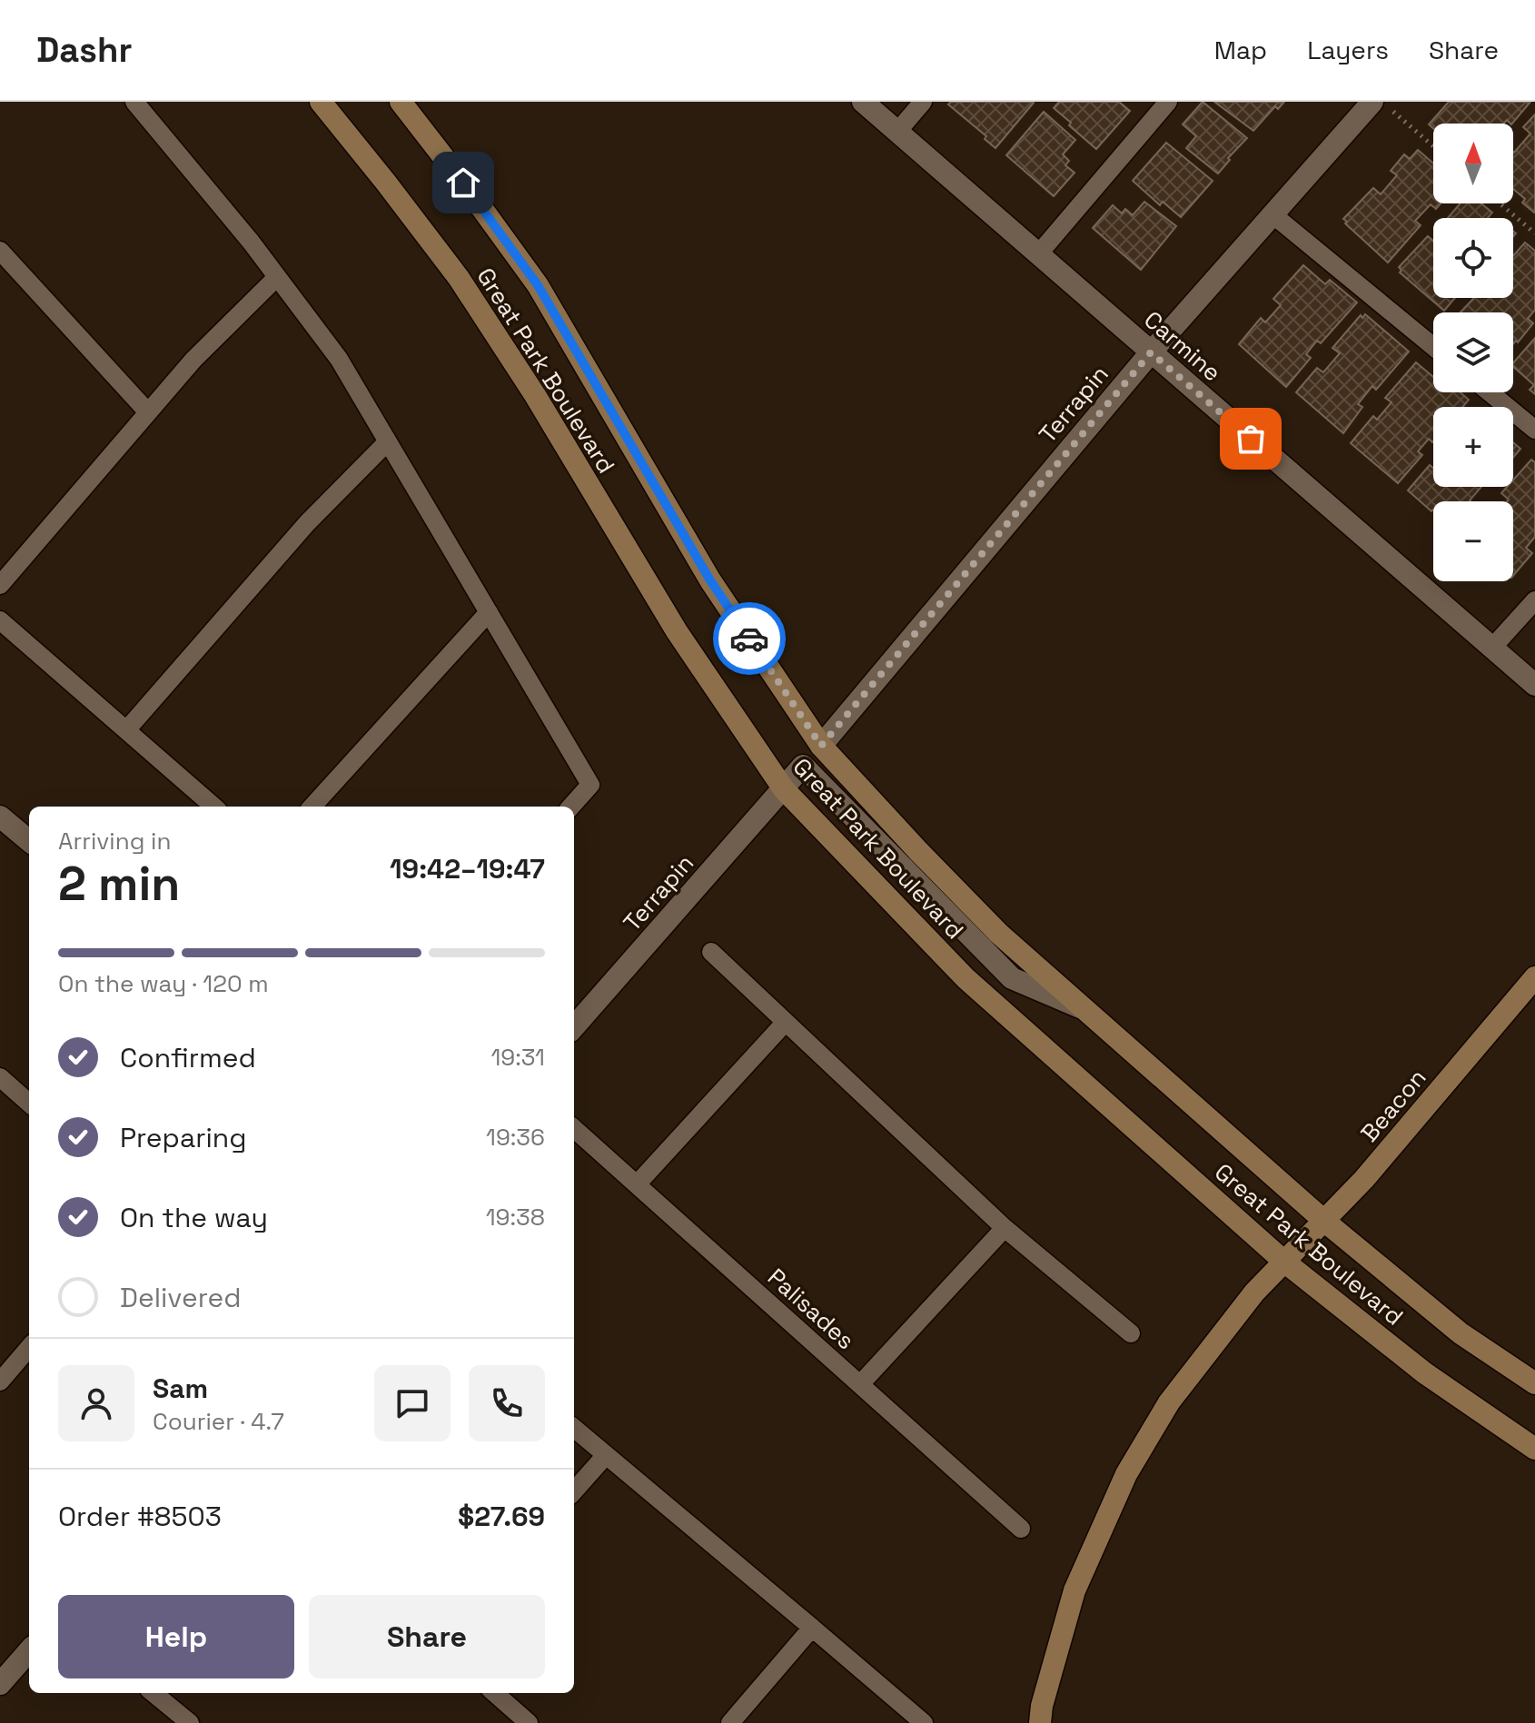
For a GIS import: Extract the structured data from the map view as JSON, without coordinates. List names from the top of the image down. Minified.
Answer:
{"streets":{"main road":["Great Park Boulevard","Beacon"],"street":["Carmine","Terrapin"],"lane":["Palisades"]},"crossings":[["Carmine","Terrapin"],["Great Park Boulevard","Terrapin"],["Great Park Boulevard","Beacon"]],"north":"top","page":{"header":"Dashr","nav":["Map","Layers","Share"],"map_buttons":["+","−"],"heading":["2 min","Arriving in","19:42–19:47"],"panel":["Sam","Courier · 4.7","Order #8503","$27.69"],"bar":"On the way · 120 m","list":[["Confirmed","19:31"],["Preparing","19:36"],["On the way","19:38"],"Delivered"],"buttons":["Help","Share"]}}
